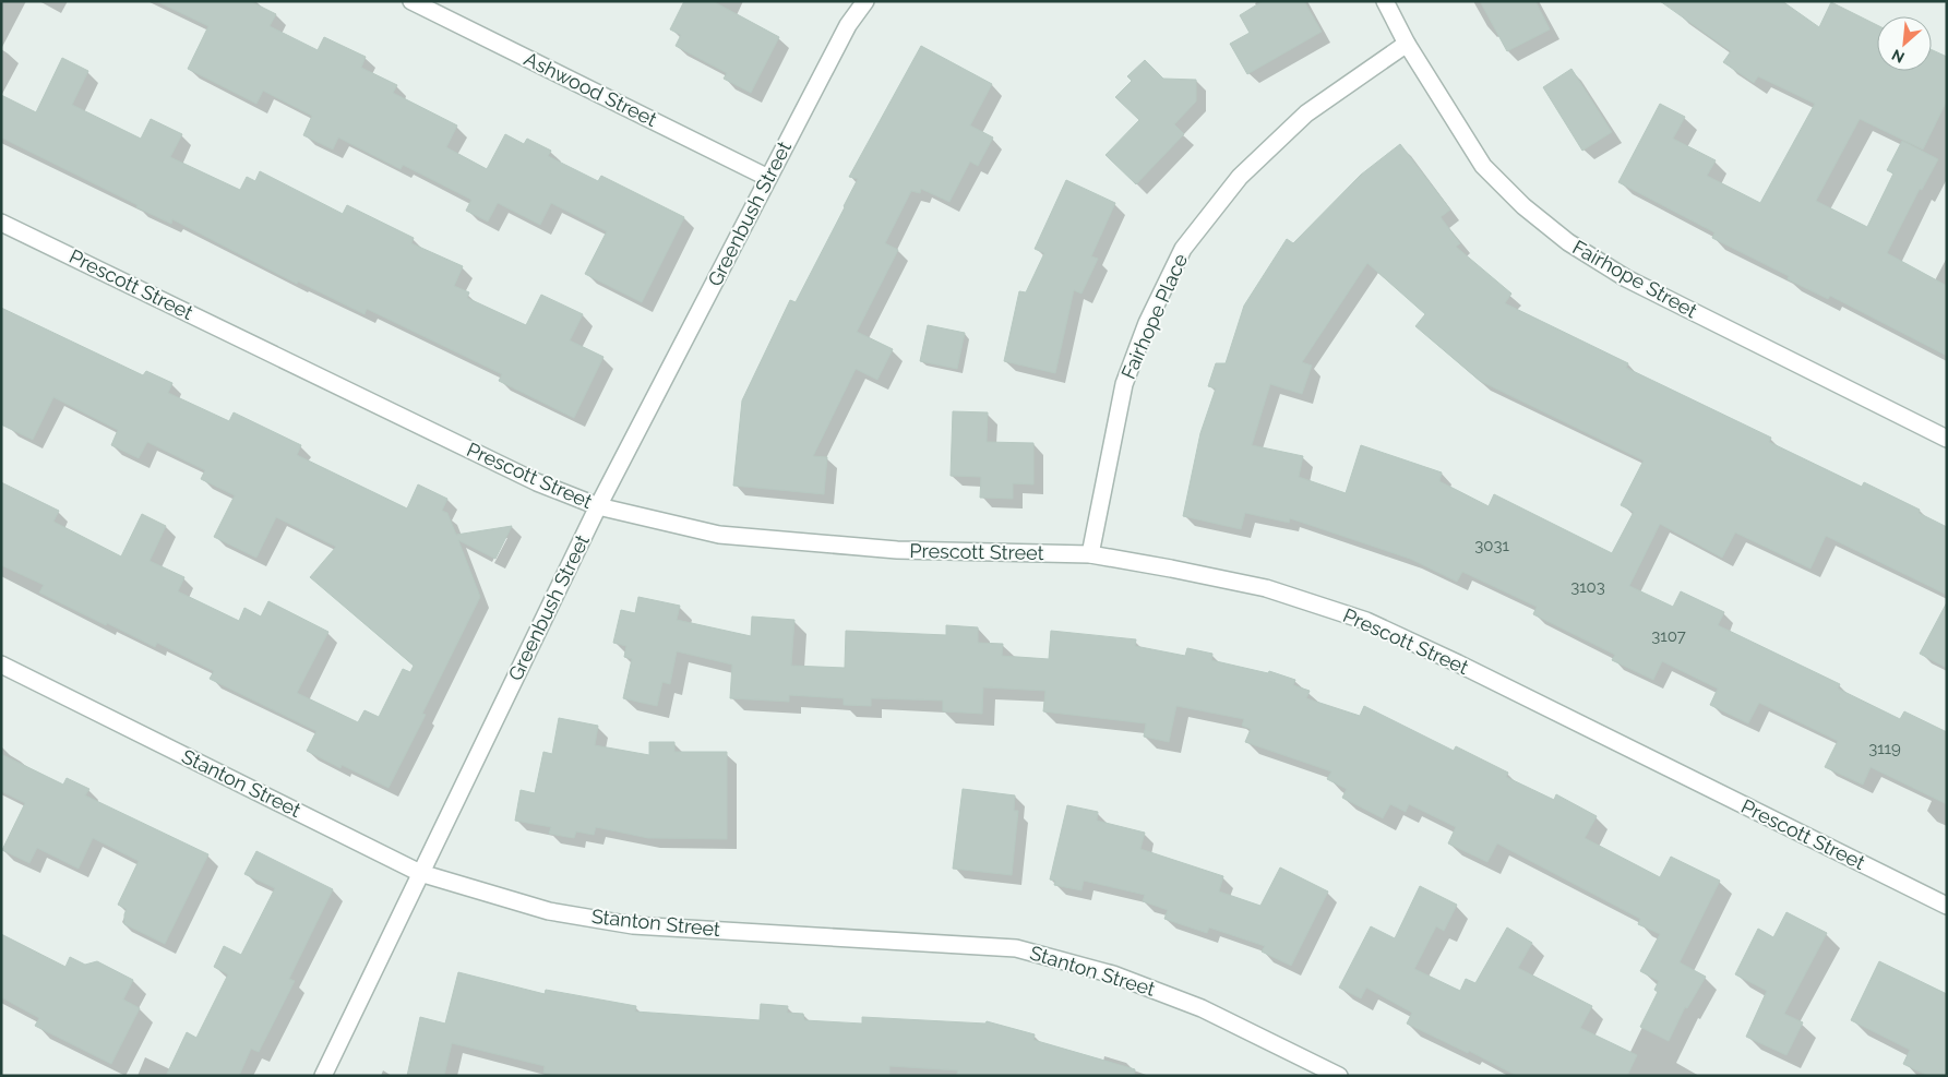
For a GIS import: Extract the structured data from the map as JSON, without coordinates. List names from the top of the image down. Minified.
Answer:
{"streets":{"street":["Ashwood Street","Greenbush Street","Fairhope Street","Prescott Street","Fairhope Place","Stanton Street"]},"crossings":[["Ashwood Street","Greenbush Street"],["Greenbush Street","Prescott Street"],["Greenbush Street","Stanton Street"],["Fairhope Street","Fairhope Place"],["Prescott Street","Fairhope Place"]],"house_numbers":["3031","3103","3107","3119"],"north":"bottom left"}
